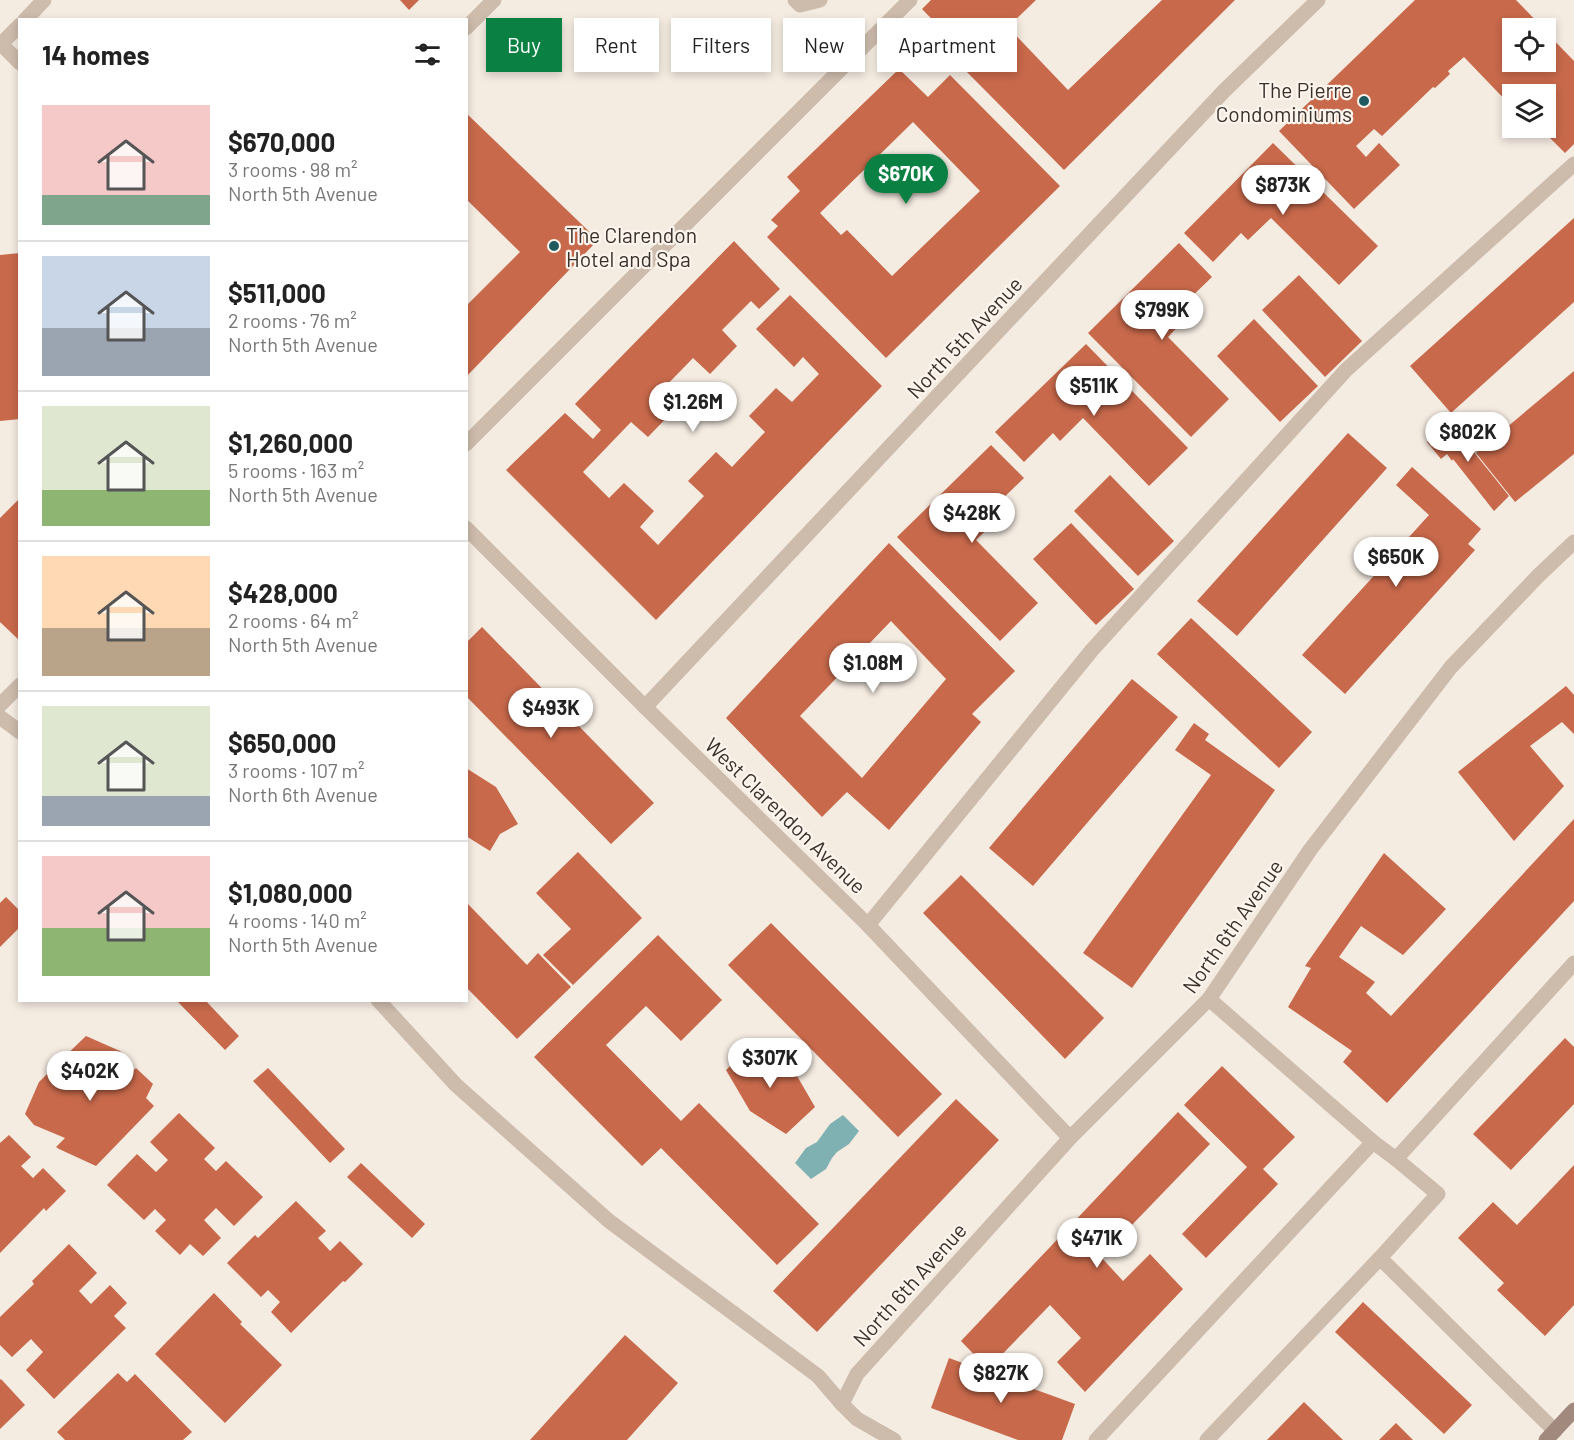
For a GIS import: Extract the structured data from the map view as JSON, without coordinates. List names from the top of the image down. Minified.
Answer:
{"streets":{"street":["North 5th Avenue","West Clarendon Avenue","North 6th Avenue"]},"crossings":[["North 5th Avenue","West Clarendon Avenue"],["West Clarendon Avenue","North 6th Avenue"]],"places":["The Pierre Condominiums","The Clarendon Hotel and Spa"],"page":{"chip":["Buy","Rent","Filters","New","Apartment"],"heading":"14 homes","list":[{"name":"$670,000","note":"3 rooms · 98 m² · North 5th Avenue"},{"name":"$511,000","note":"2 rooms · 76 m² · North 5th Avenue"},{"name":"$1,260,000","note":"5 rooms · 163 m² · North 5th Avenue"},{"name":"$428,000","note":"2 rooms · 64 m² · North 5th Avenue"},{"name":"$650,000","note":"3 rooms · 107 m² · North 6th Avenue"},{"name":"$1,080,000","note":"4 rooms · 140 m² · North 5th Avenue"}],"price":["$670K","$873K","$799K","$511K","$1.26M","$802K","$428K","$650K","$1.08M","$493K","$307K","$402K","$471K","$827K"]}}
